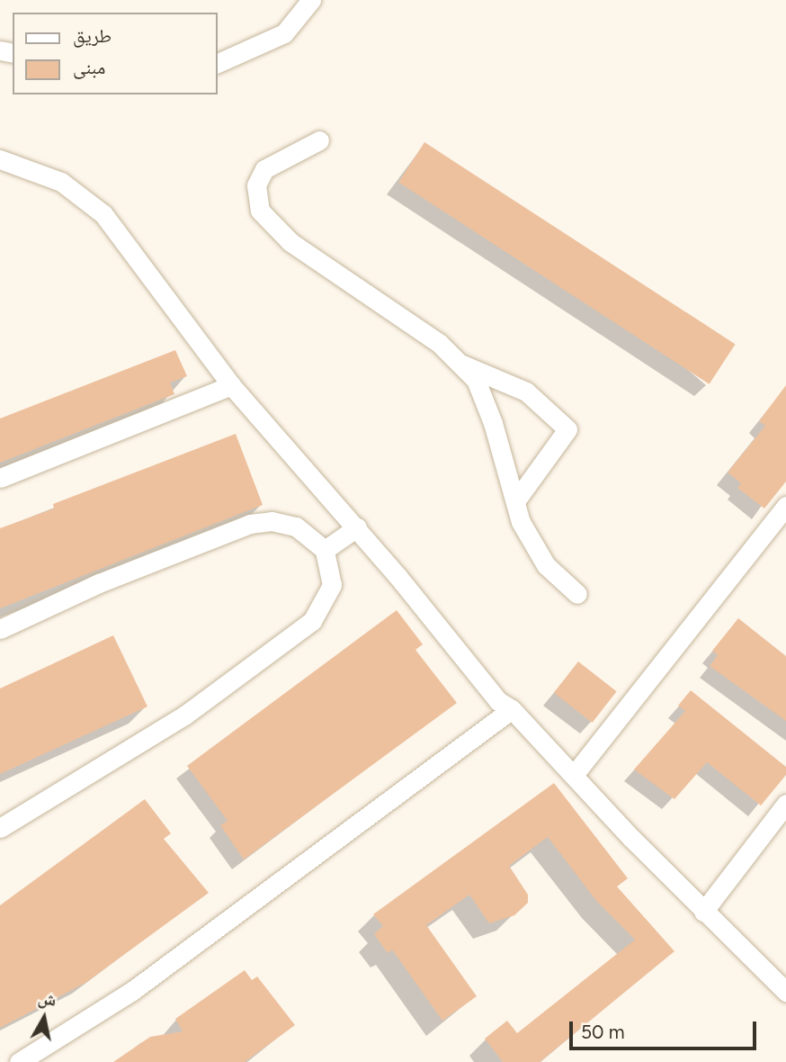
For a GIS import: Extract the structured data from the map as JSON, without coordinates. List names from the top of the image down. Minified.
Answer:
{"legend":["طريق","مبنى"],"scale_bar":"50 m","north":"top"}
